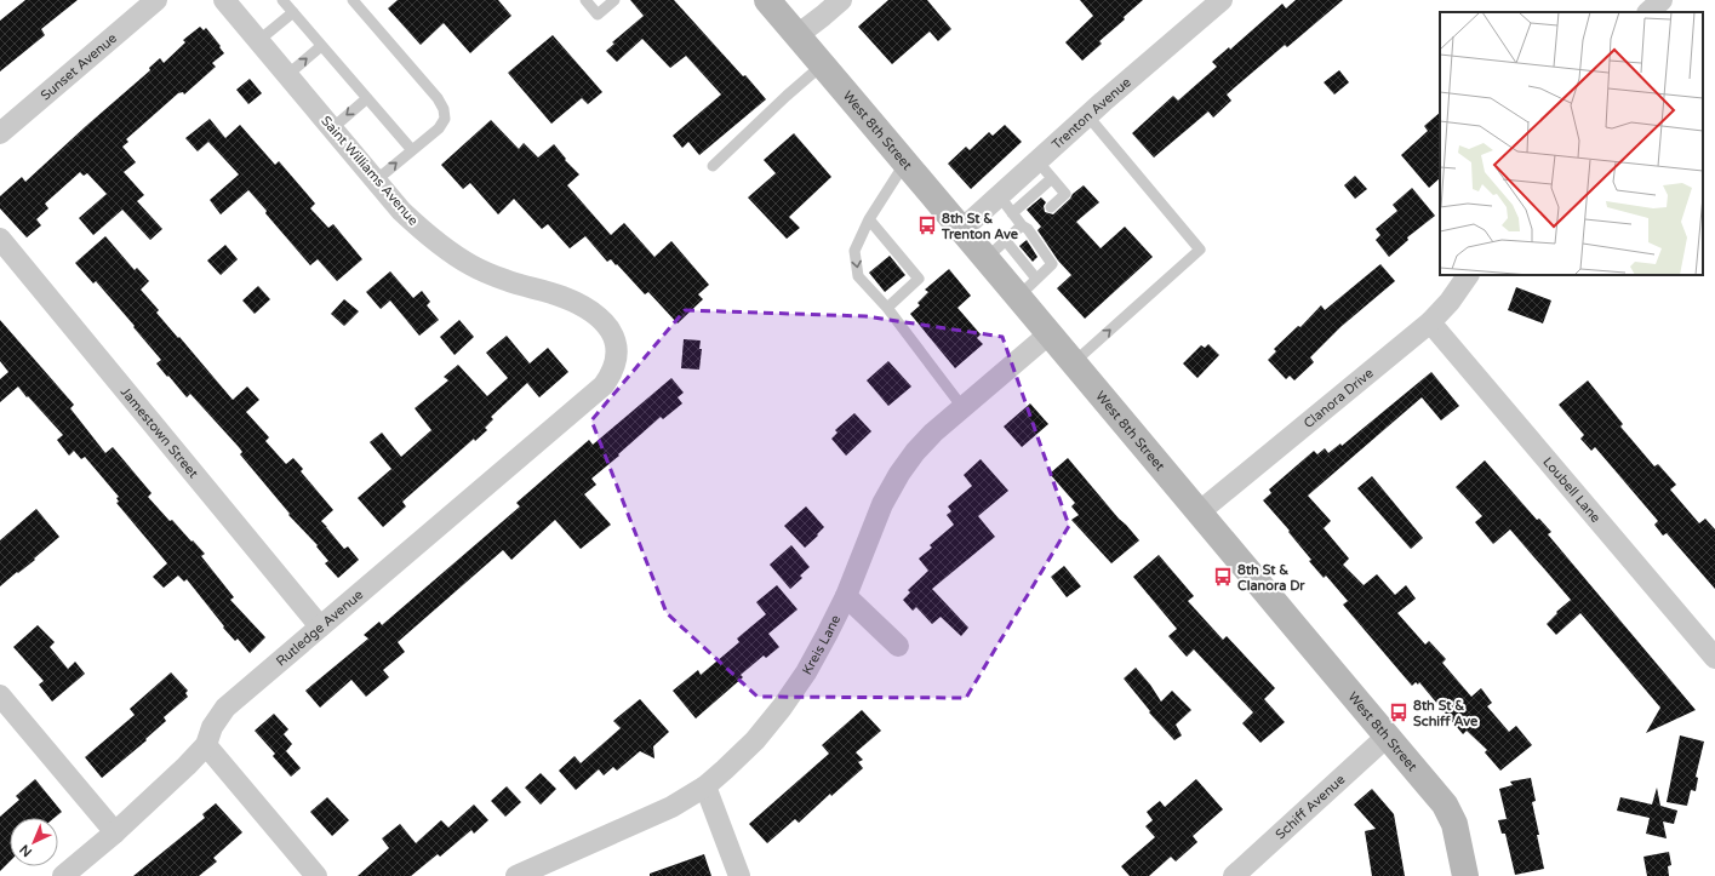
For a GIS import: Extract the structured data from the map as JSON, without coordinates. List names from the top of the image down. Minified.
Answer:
{"streets":{"street":["Sunset Avenue","Trenton Avenue","West 8th Street","Saint Williams Avenue","Clanora Drive","Jamestown Street","Loubell Lane","Rutledge Avenue","Kreis Lane","Schiff Avenue"]},"crossings":[["Trenton Avenue","West 8th Street"],["West 8th Street","Clanora Drive"],["West 8th Street","Kreis Lane"],["West 8th Street","Schiff Avenue"],["Saint Williams Avenue","Rutledge Avenue"],["Clanora Drive","Loubell Lane"],["Jamestown Street","Rutledge Avenue"]],"places":{"bus stop":["8th St & Trenton Ave","8th St & Clanora Dr","8th St & Schiff Ave"]},"north":"bottom left"}
